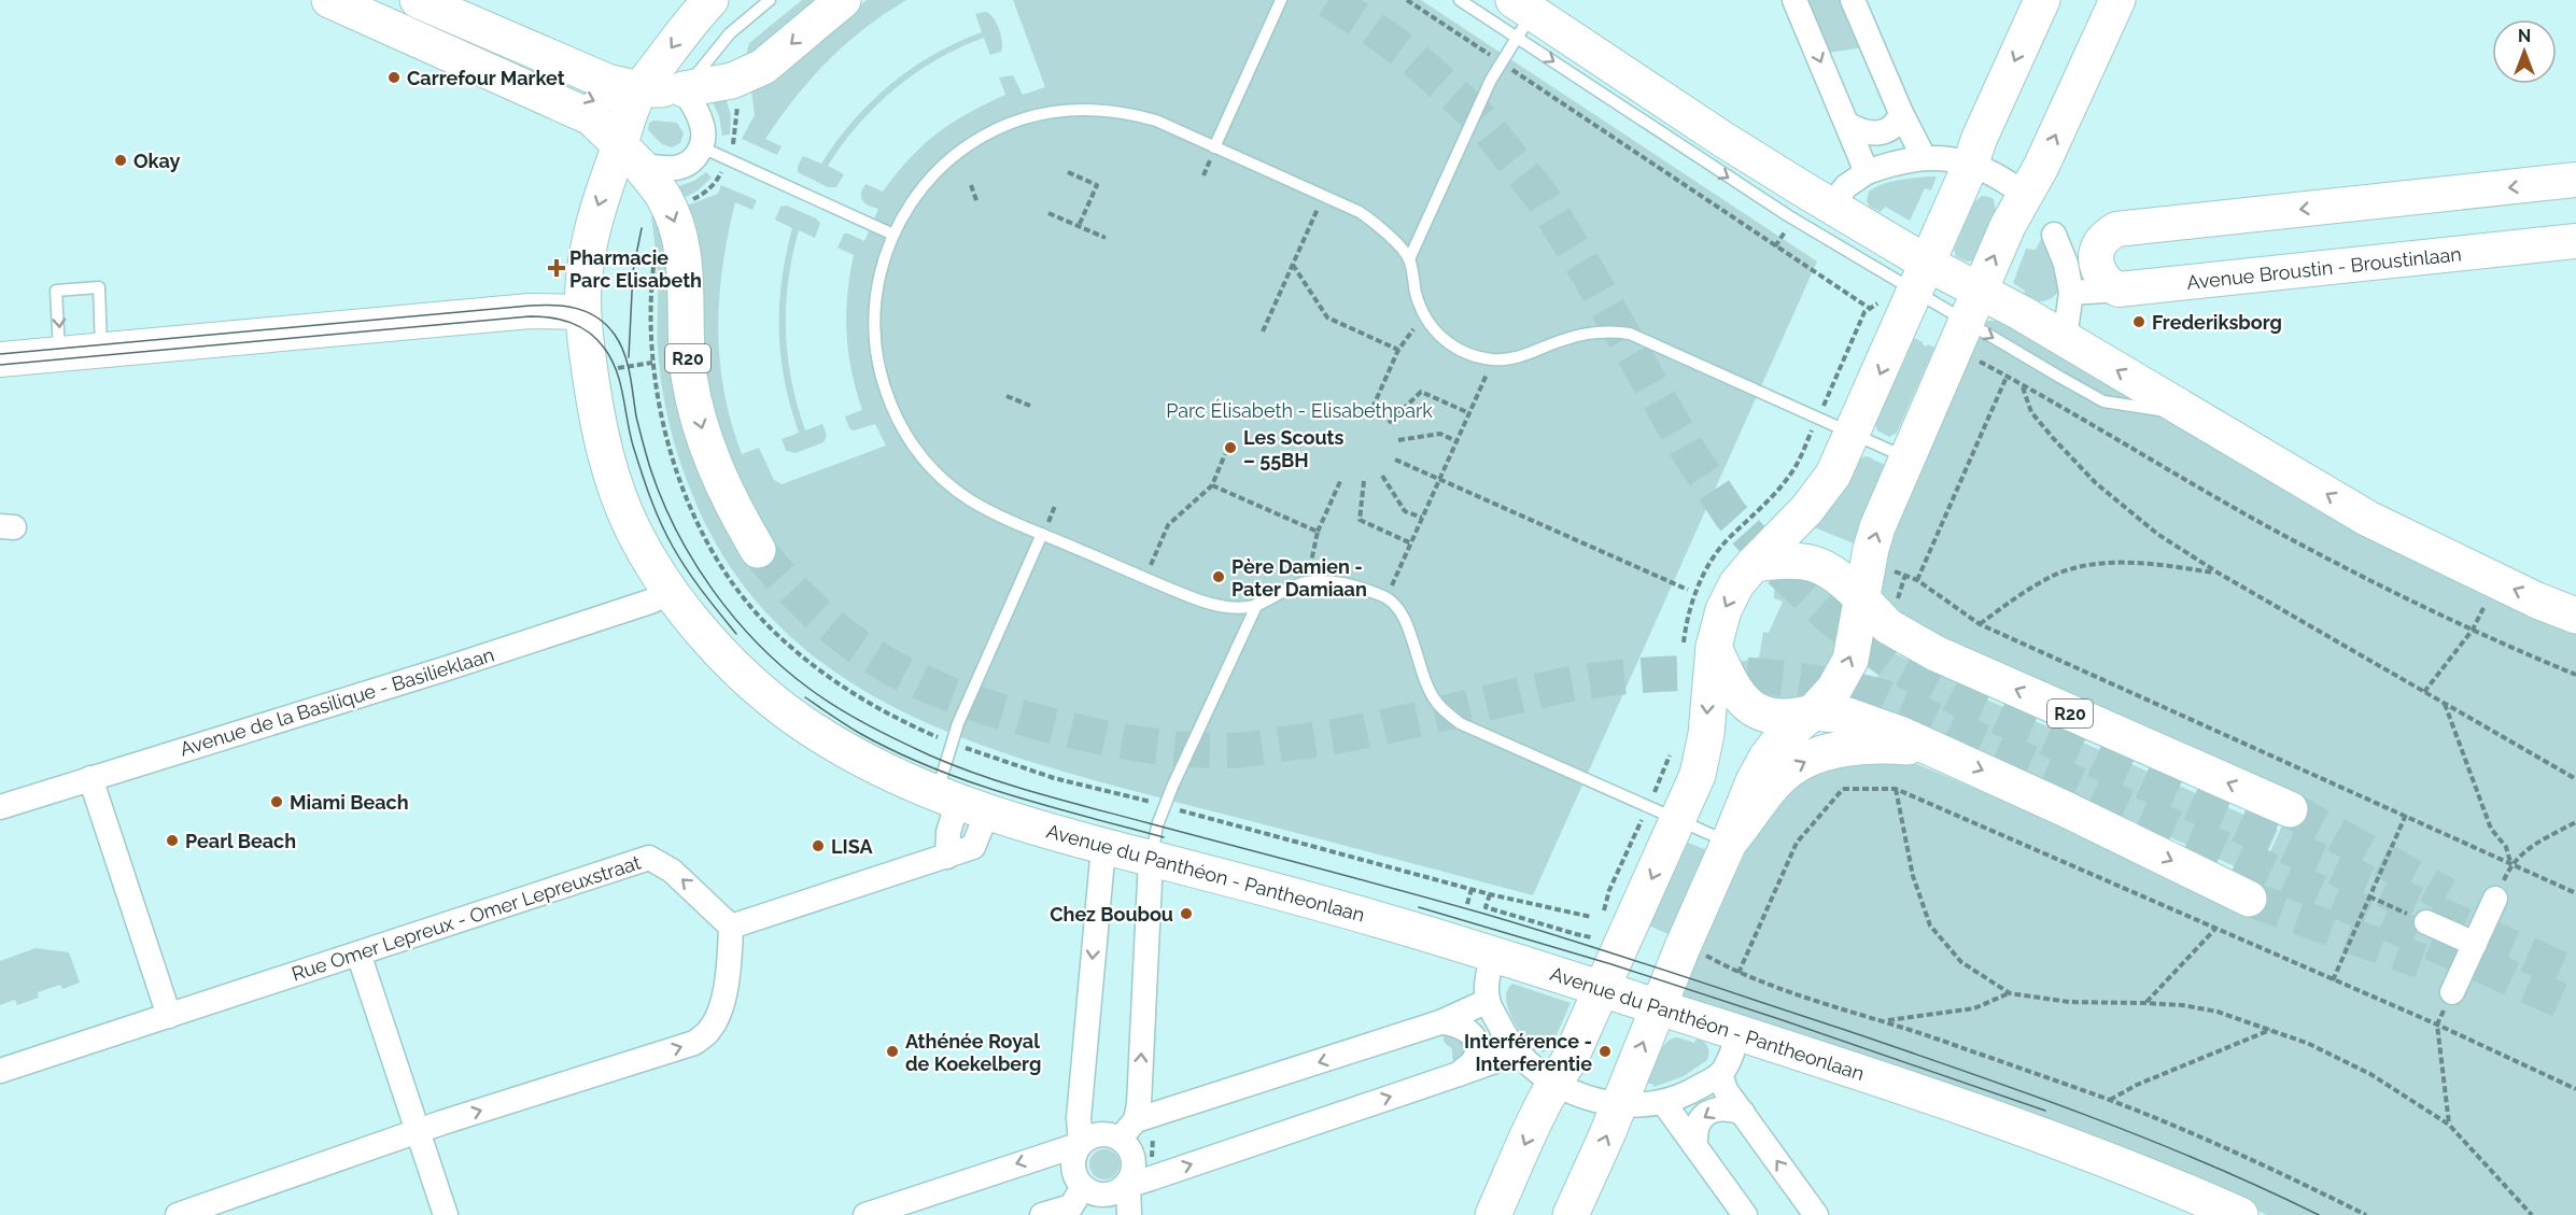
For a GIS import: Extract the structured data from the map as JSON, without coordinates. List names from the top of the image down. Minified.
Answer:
{"streets":{"main road":["R20","Avenue du Panthéon - Pantheonlaan"],"street":["Avenue Broustin - Broustinlaan","Avenue de la Basilique - Basilieklaan","Rue Omer Lepreux - Omer Lepreuxstraat"]},"crossings":[["R20","Avenue du Panthéon - Pantheonlaan"],["Avenue de la Basilique - Basilieklaan","Avenue du Panthéon - Pantheonlaan"]],"one_way":["Rue Omer Lepreux - Omer Lepreuxstraat"],"parks":["Parc Élisabeth - Elisabethpark"],"places":{"other":["Carrefour Market","Okay","Frederiksborg","Les Scouts – 55BH","Père Damien - Pater Damiaan","Miami Beach","Pearl Beach","LISA","Chez Boubou","Athénée Royal de Koekelberg","Interférence - Interferentie"],"health":["Pharmacie Parc Elisabeth"]},"north":"top"}
